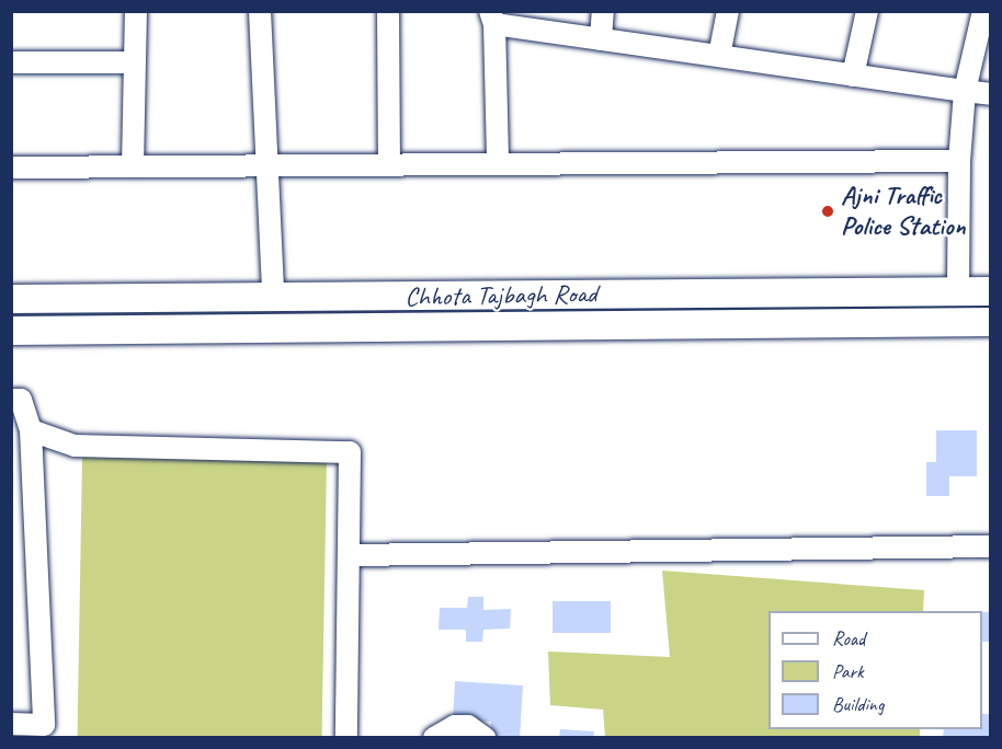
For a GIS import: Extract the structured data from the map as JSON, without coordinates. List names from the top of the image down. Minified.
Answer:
{"streets":{"main road":["Chhota Tajbagh Road"]},"places":["Ajni Traffic Police Station"],"legend":["Road","Park","Building"]}
